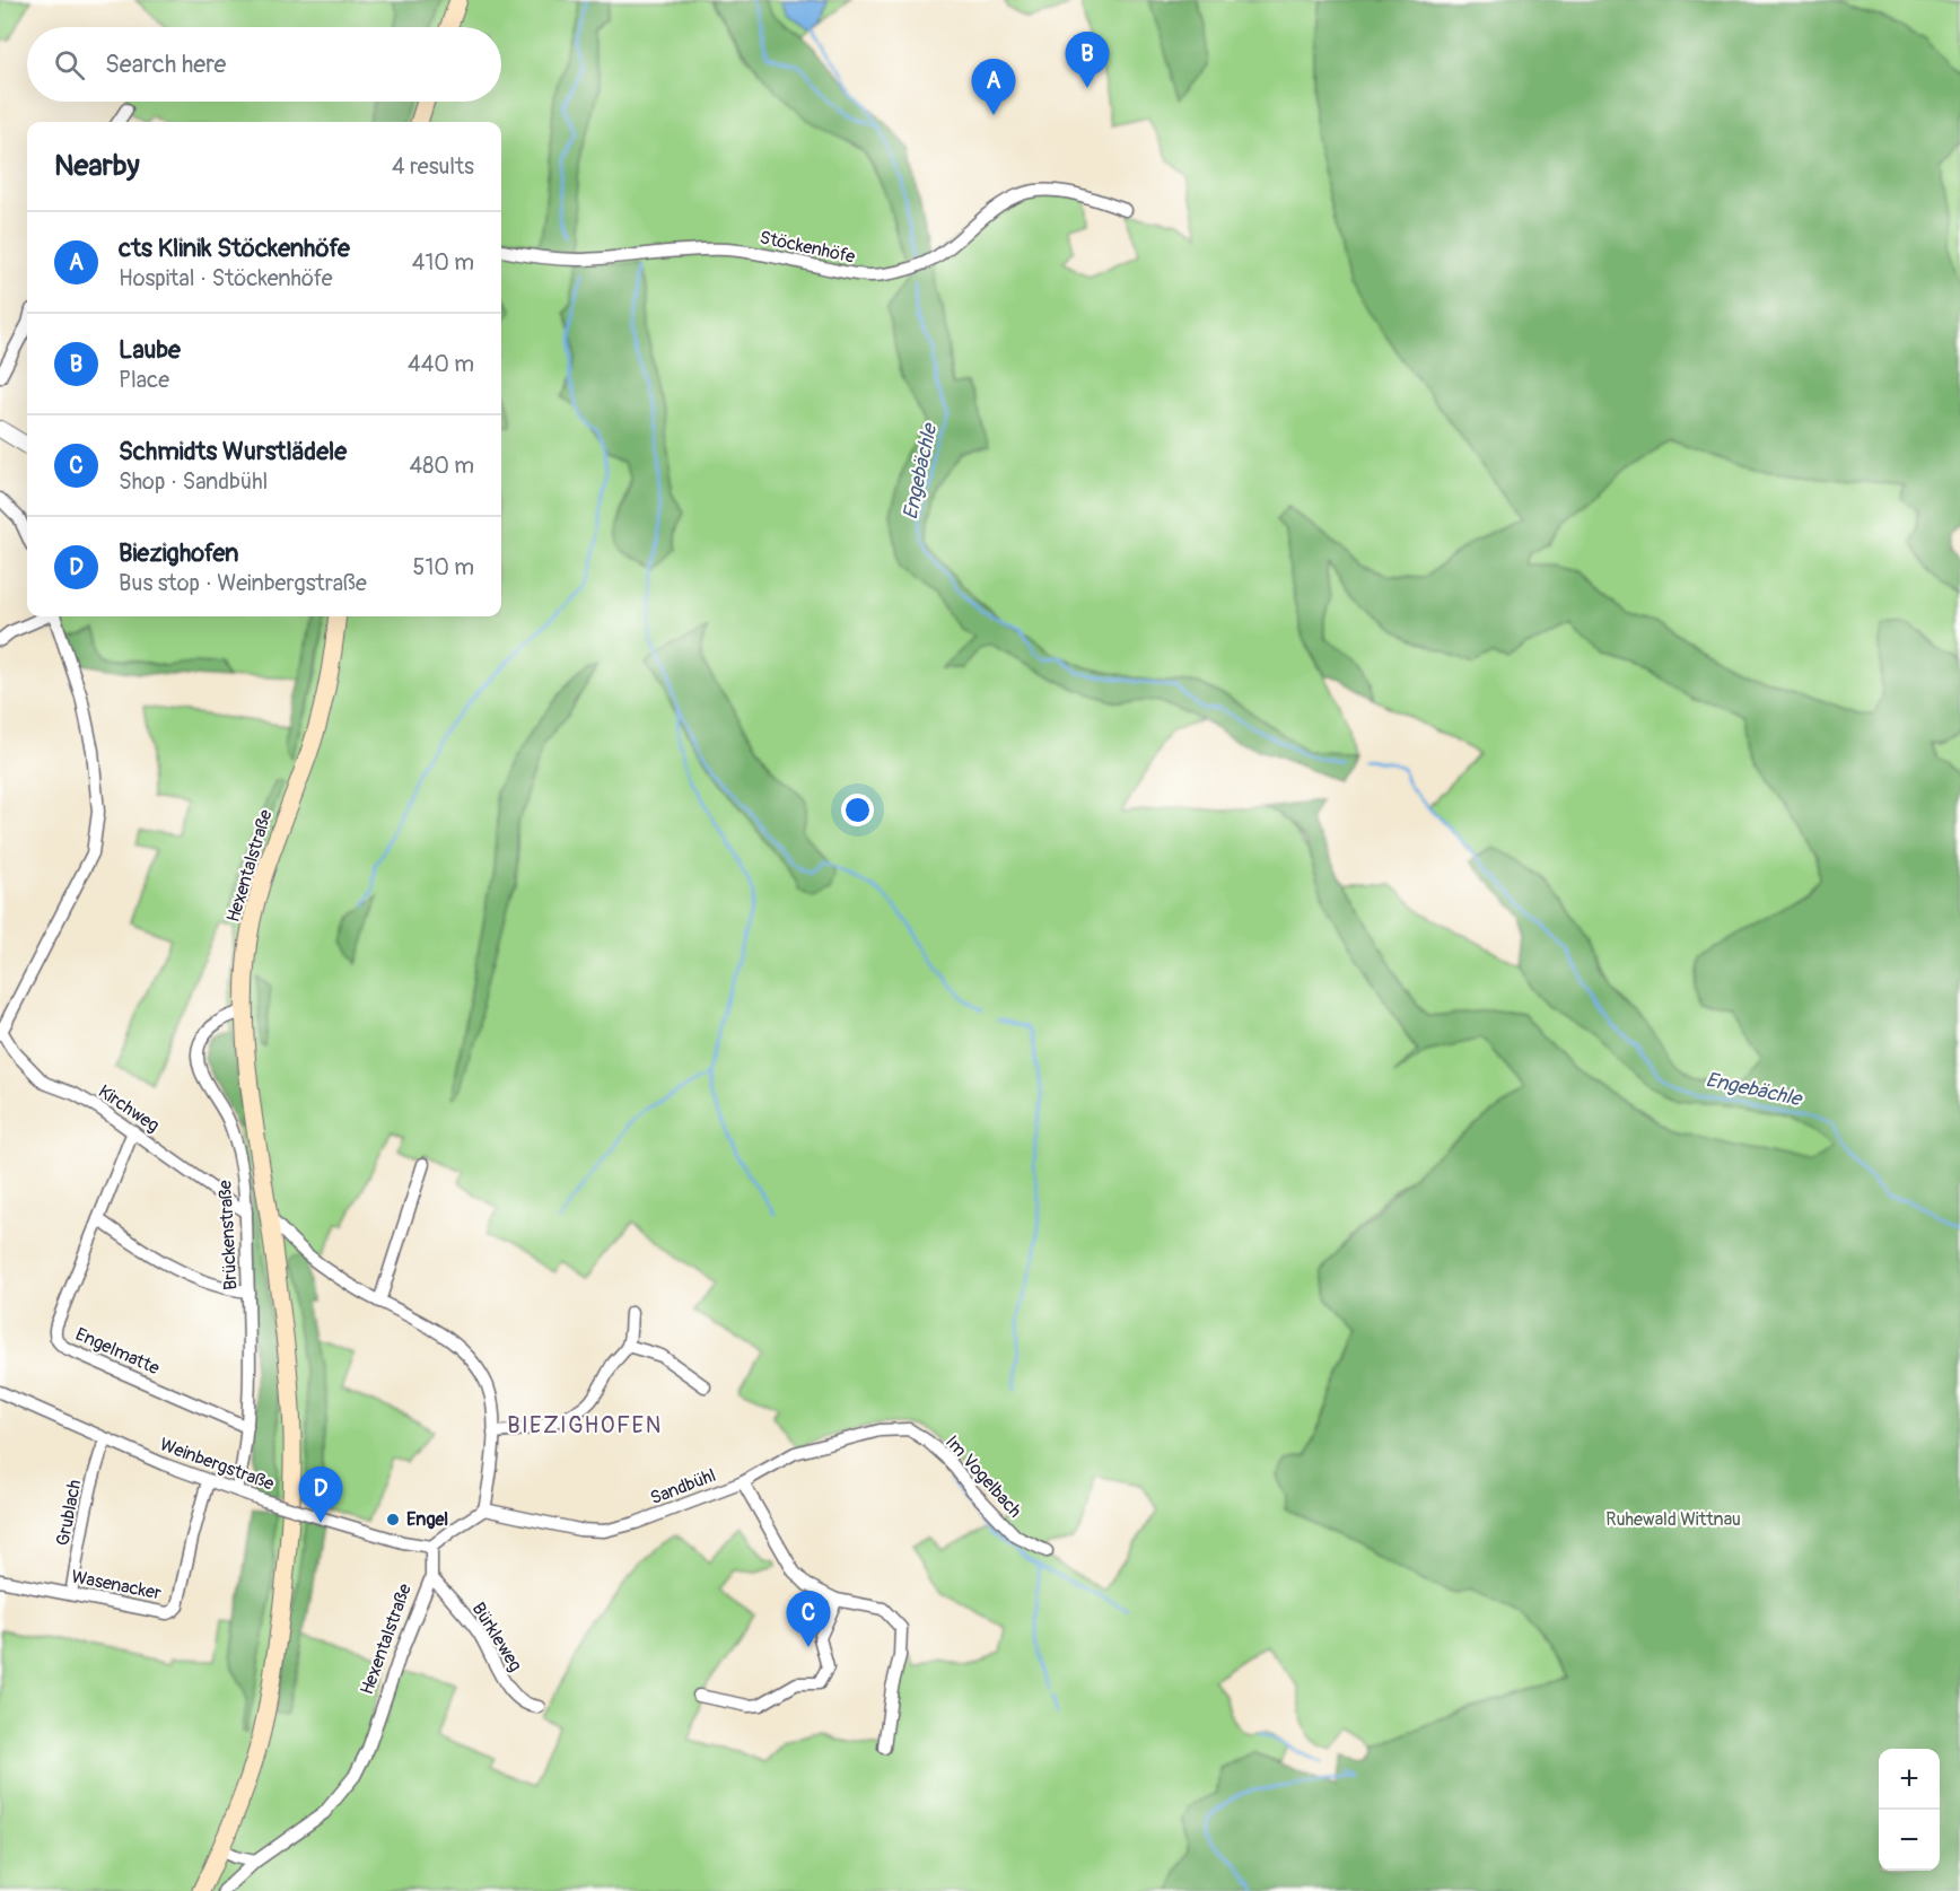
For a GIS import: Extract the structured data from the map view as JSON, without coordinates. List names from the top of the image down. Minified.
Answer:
{"streets":{"main road":["Hexentalstraße"],"street":["Stöckenhöfe","Kirchweg","Brückenstraße","Engelmatte","Weinbergstraße","Im Vogelbach","Sandbühl","Grublach","Wasenacker","Bürkleweg"]},"crossings":[["Hexentalstraße","Brückenstraße"],["Hexentalstraße","Weinbergstraße"],["Hexentalstraße","Bürkleweg"],["Kirchweg","Brückenstraße"],["Kirchweg","Engelmatte"],["Brückenstraße","Engelmatte"],["Brückenstraße","Weinbergstraße"],["Weinbergstraße","Grublach"],["Weinbergstraße","Wasenacker"],["Im Vogelbach","Sandbühl"],["Grublach","Wasenacker"]],"districts":["BIEZIGHOFEN"],"water":["Engebächle"],"parks":["Ruhewald Wittnau"],"places":["Engel"],"page":{"search":"Search here","pins":["B","A","D","C"],"heading":["Nearby","4 results"],"list":[{"mark":"A","name":"cts Klinik Stöckenhöfe","note":"Hospital · Stöckenhöfe","value":"410 m"},{"mark":"B","name":"Laube","note":"Place","value":"440 m"},{"mark":"C","name":"Schmidts Wurstlädele","note":"Shop · Sandbühl","value":"480 m"},{"mark":"D","name":"Biezighofen","note":"Bus stop · Weinbergstraße","value":"510 m"}],"map_buttons":["+","−"]}}
